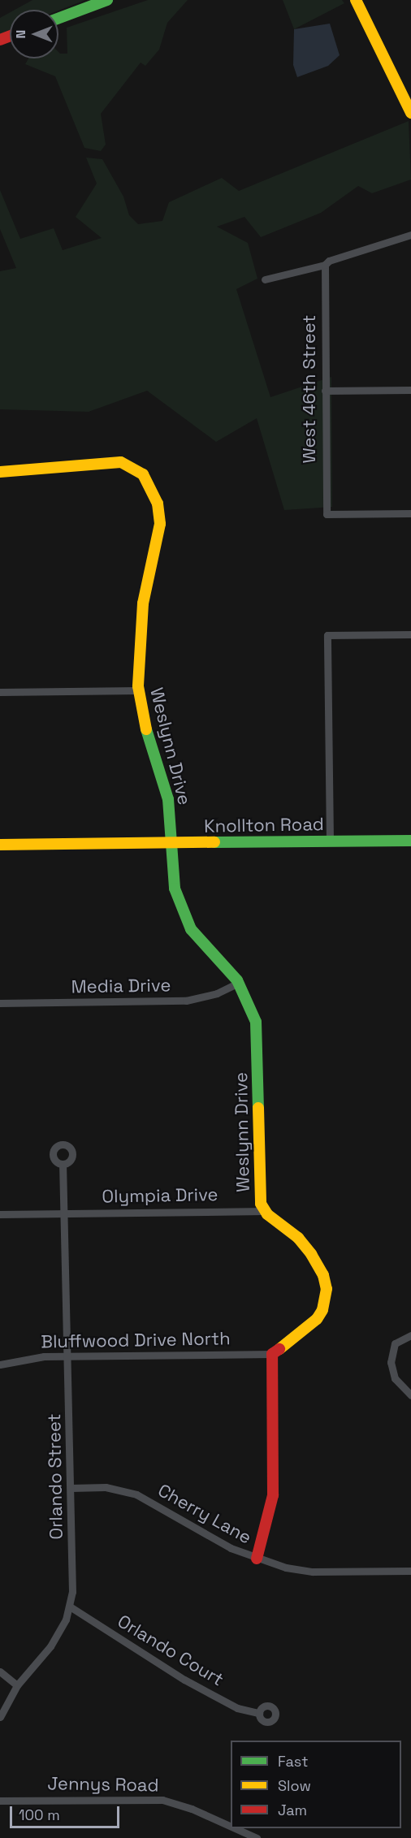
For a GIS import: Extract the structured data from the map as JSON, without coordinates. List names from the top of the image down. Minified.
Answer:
{"streets":{"street":["West 46th Street","Weslynn Drive","Knollton Road","Media Drive","Olympia Drive","Bluffwood Drive North","Orlando Street","Cherry Lane","Orlando Court","Jennys Road"]},"crossings":[["Weslynn Drive","Knollton Road"],["Weslynn Drive","Media Drive"],["Weslynn Drive","Olympia Drive"],["Olympia Drive","Orlando Street"],["Bluffwood Drive North","Orlando Street"],["Orlando Street","Cherry Lane"],["Orlando Street","Orlando Court"]],"legend":["Fast","Slow","Jam"],"scale_bar":"100 m","north":"left"}
